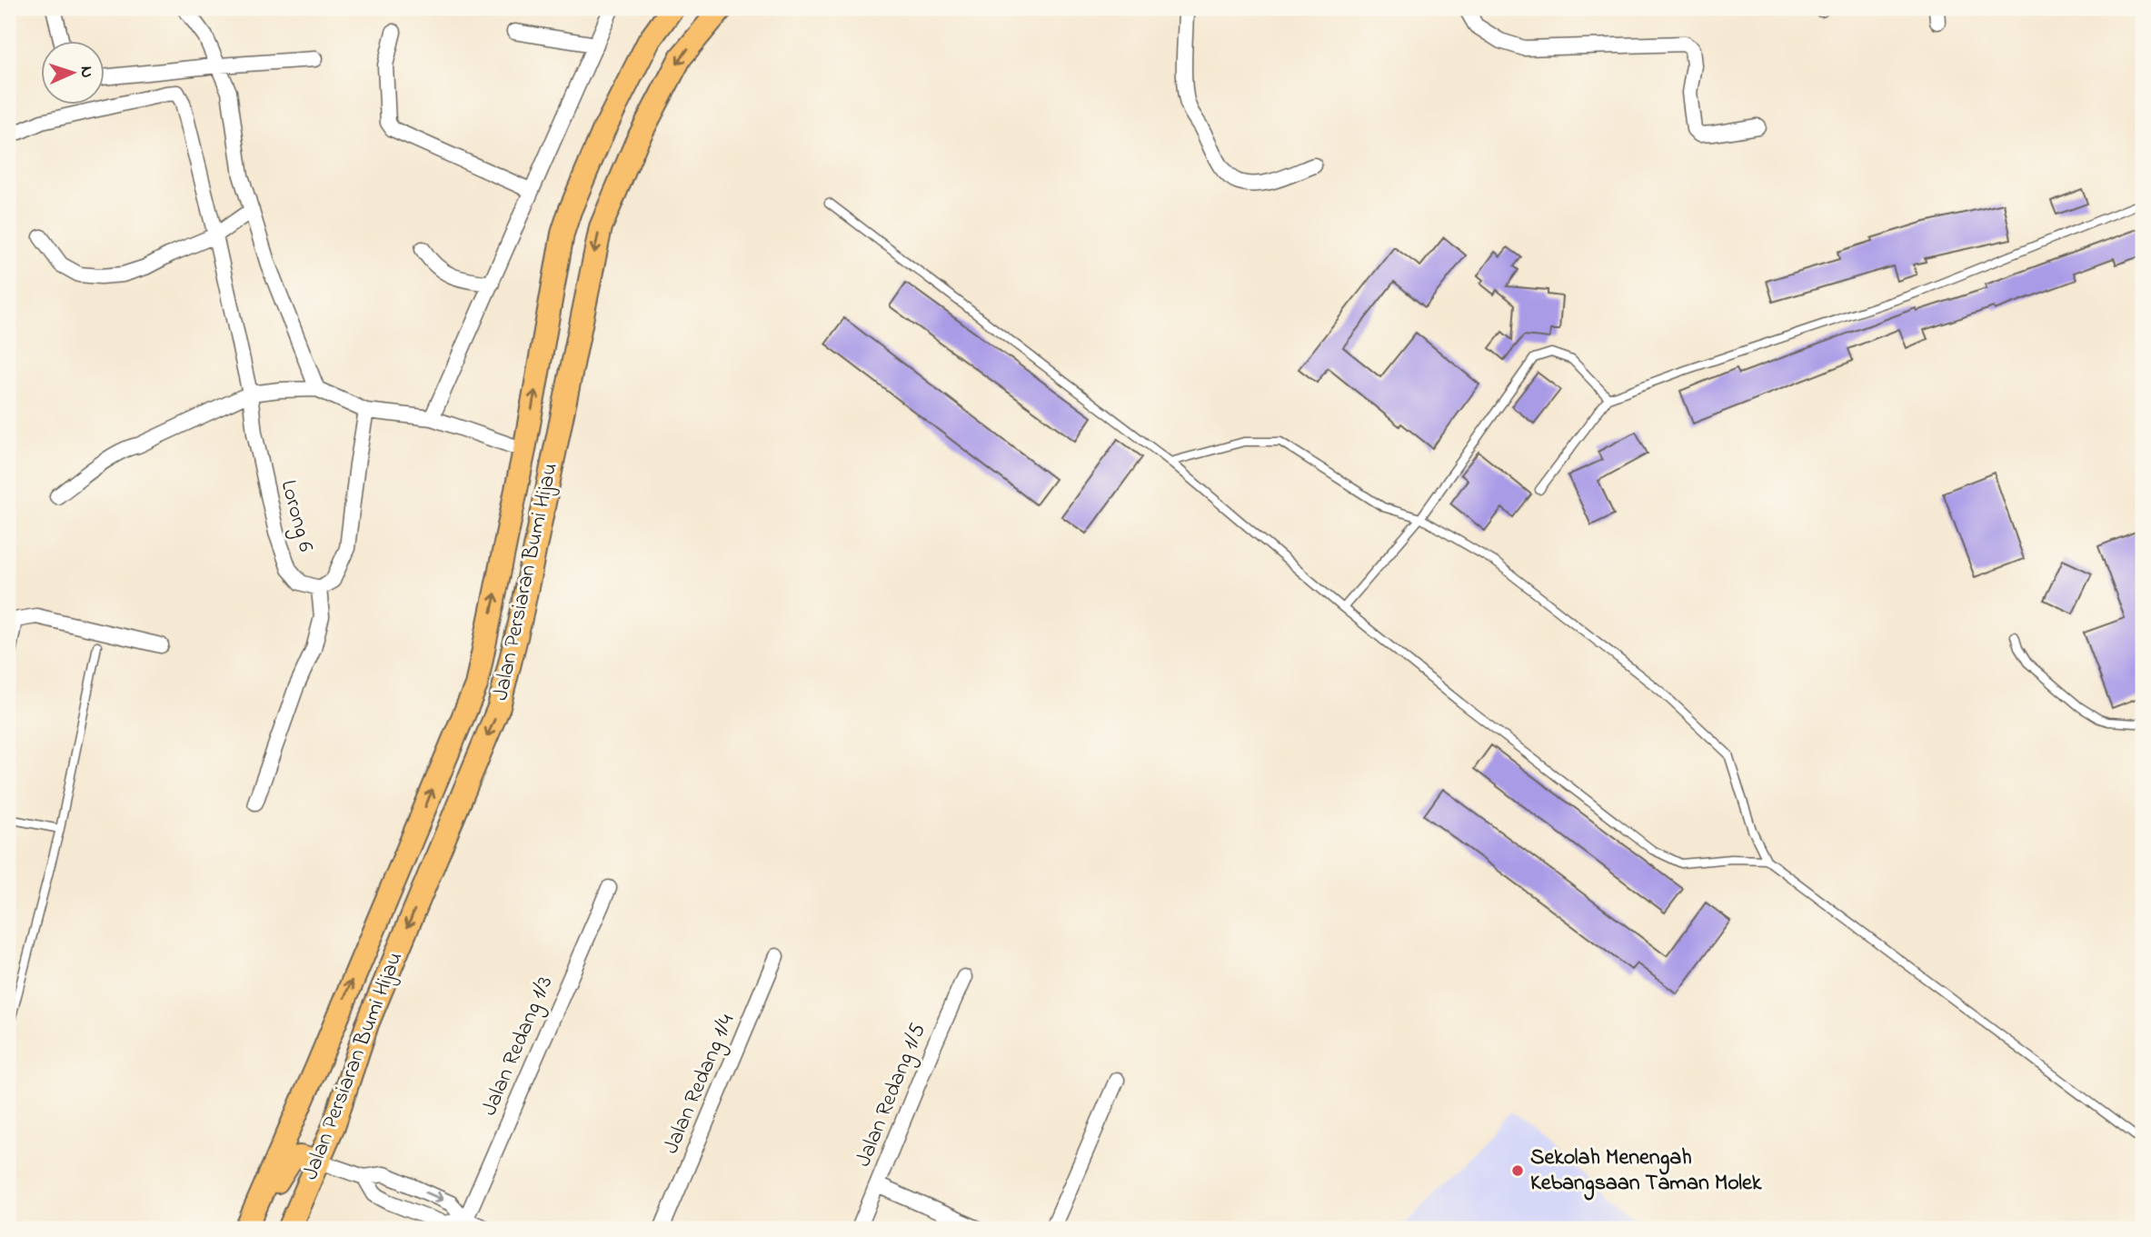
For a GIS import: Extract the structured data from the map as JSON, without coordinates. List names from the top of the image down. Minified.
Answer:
{"streets":{"main road":["Jalan Persiaran Bumi Hijau"],"street":["Lorong 6","Jalan Redang 1/3","Jalan Redang 1/4","Jalan Redang 1/5"]},"places":["Sekolah Menengah Kebangsaan Taman Molek"],"north":"right"}
